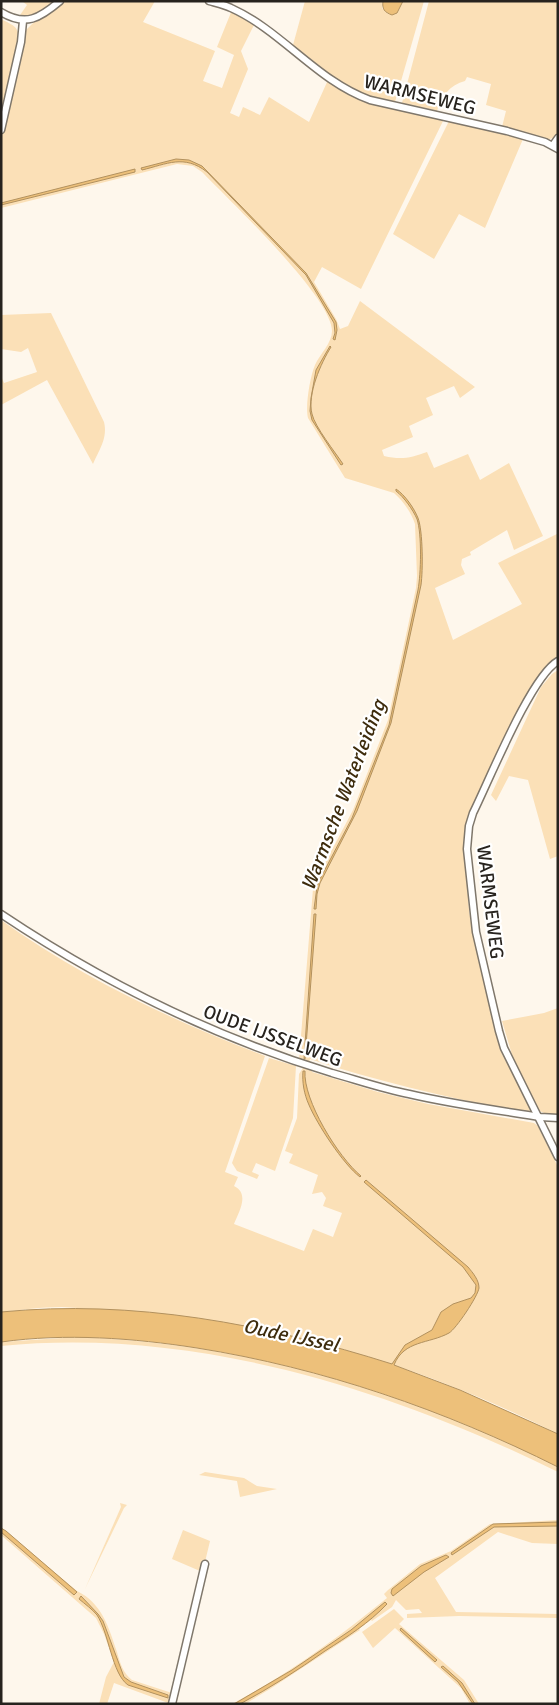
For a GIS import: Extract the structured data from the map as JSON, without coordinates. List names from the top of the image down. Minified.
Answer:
{"streets":{"street":["WARMSEWEG","OUDE IJSSELWEG"]},"crossings":[["WARMSEWEG","OUDE IJSSELWEG"]],"water":["Warmsche Waterleiding","Oude IJssel"]}
